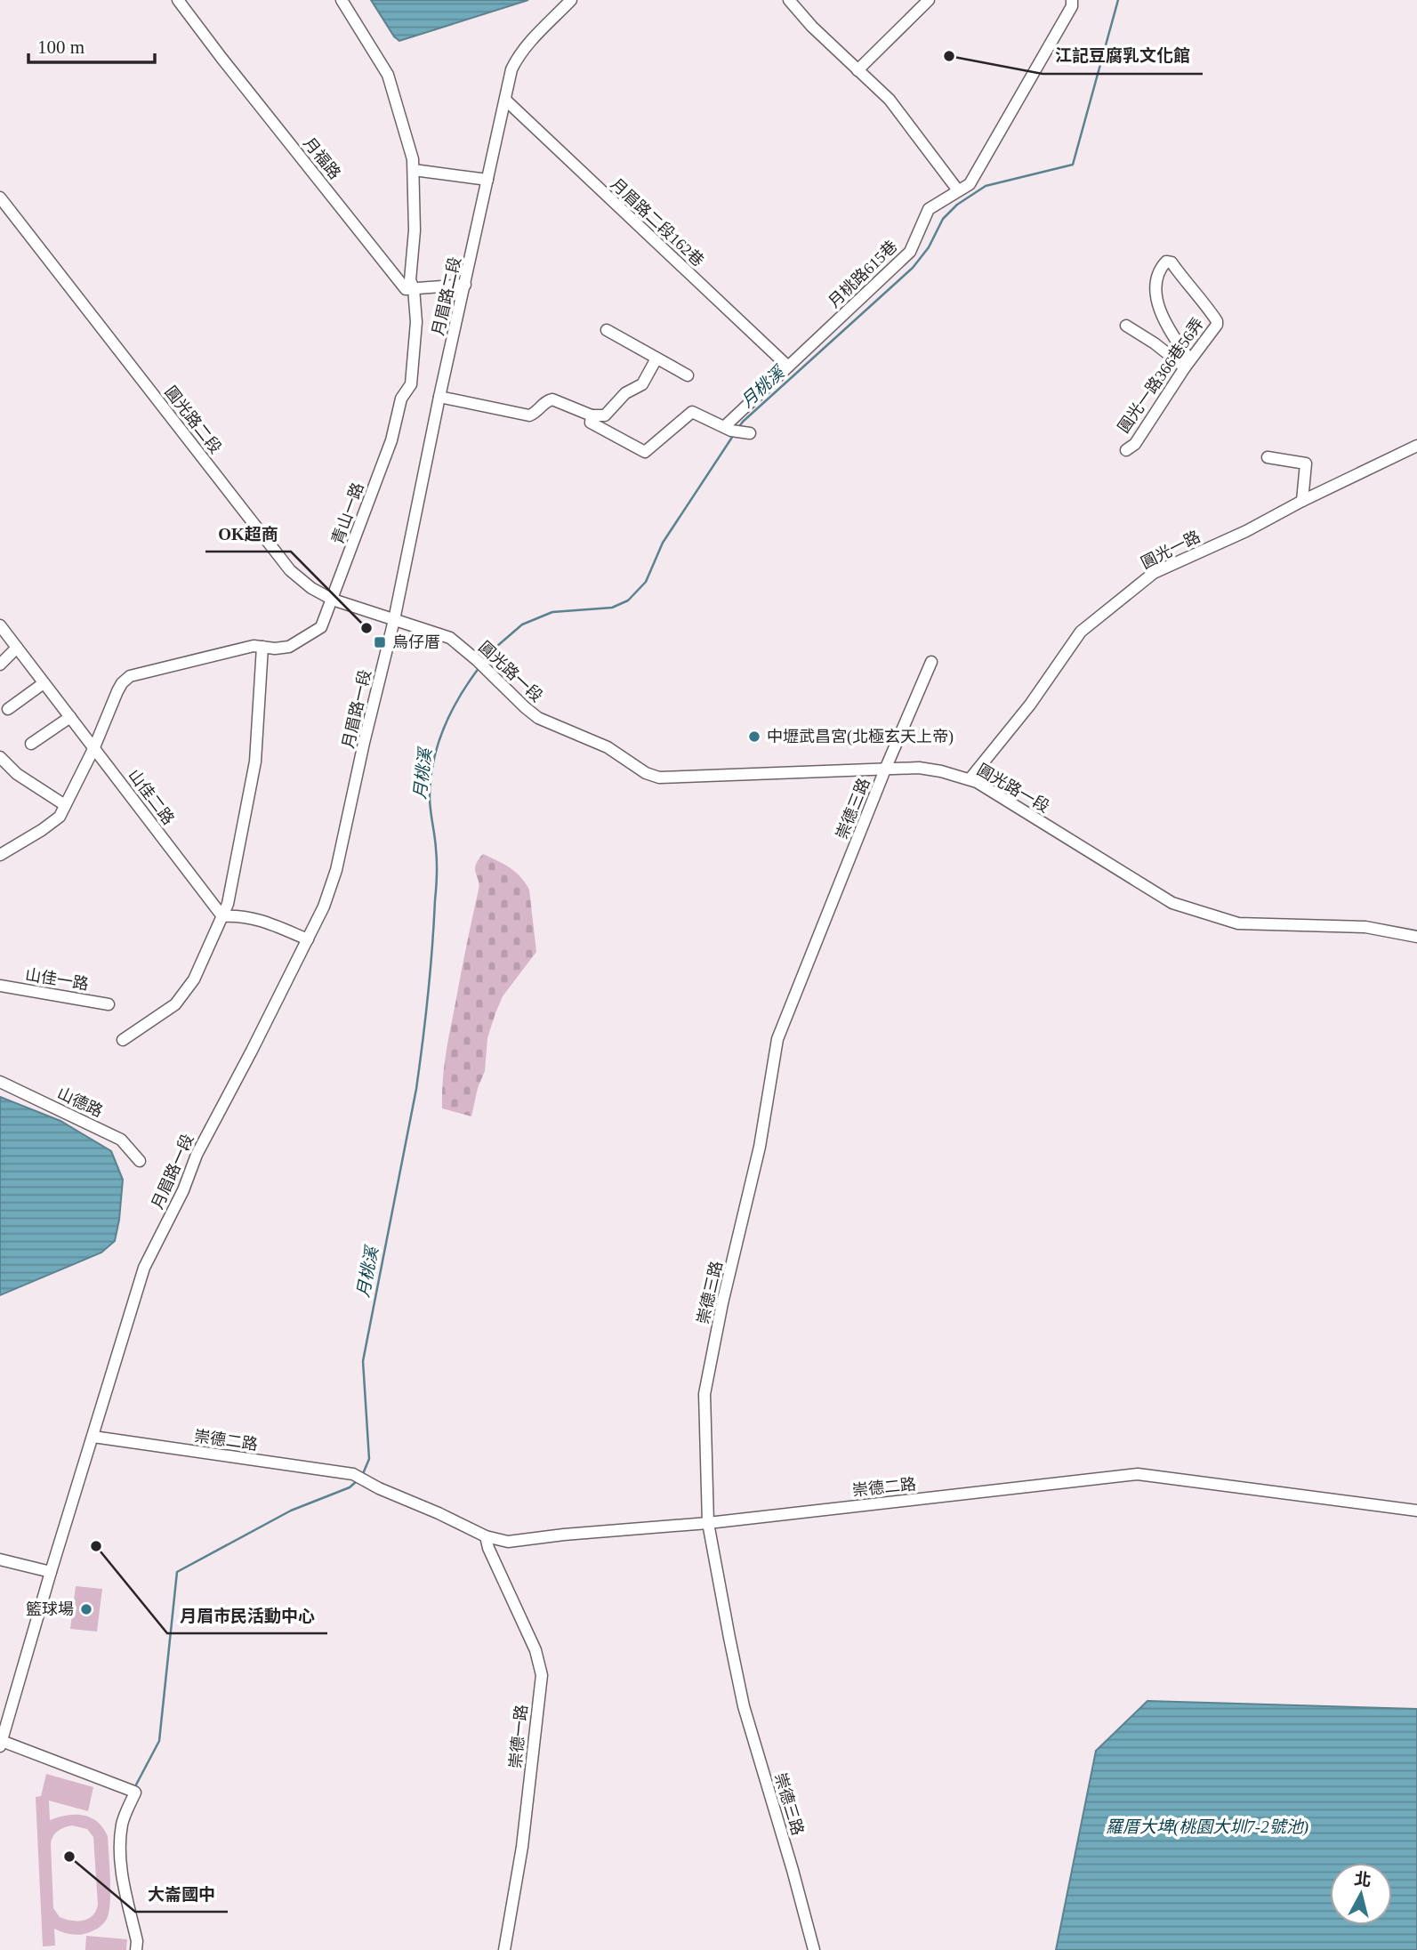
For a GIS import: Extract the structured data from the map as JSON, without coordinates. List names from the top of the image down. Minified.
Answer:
{"streets":{"street":["月福路","月眉路二段162巷","月桃路615巷","月眉路二段","圓光一路366巷56弄","圓光路二段","青山一路","圓光一路","圓光路一段","月眉路一段","山佳二路","崇德三路","山佳一路","山德路","崇德二路","崇德一路"]},"crossings":[["月福路","青山一路"],["月眉路二段162巷","月桃路615巷"],["月眉路二段162巷","月眉路二段"],["月眉路二段","圓光路二段"],["月眉路二段","圓光路一段"],["月眉路二段","月眉路一段"],["圓光路二段","青山一路"],["圓光路二段","圓光路一段"],["圓光路二段","月眉路一段"],["青山一路","山佳二路"],["圓光一路","圓光路一段"],["圓光路一段","月眉路一段"],["圓光路一段","崇德三路"],["月眉路一段","崇德二路"],["崇德三路","崇德二路"],["崇德二路","崇德一路"]],"water":["月桃溪","羅厝大埤(桃園大圳7-2號池)"],"places":{"other":["江記豆腐乳文化館","OK超商","中壢武昌宮(北極玄天上帝)","月眉市民活動中心","籃球場","大崙國中"],"transit":["烏仔厝"]},"scale_bar":"100 m","north":"top"}
